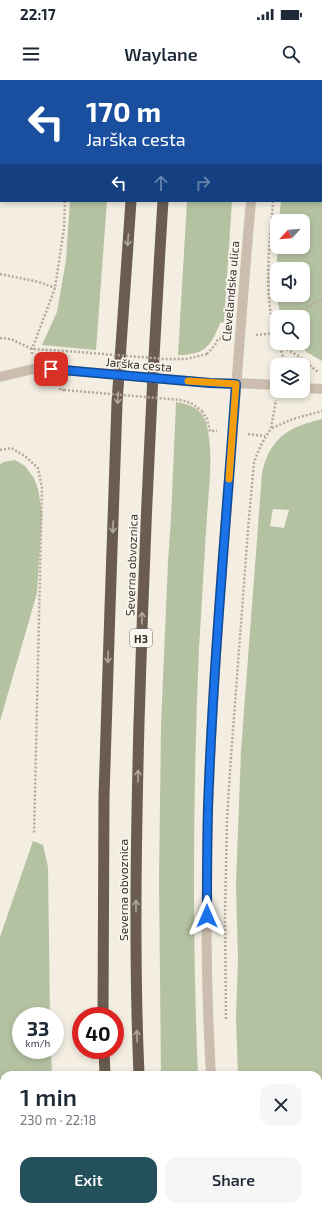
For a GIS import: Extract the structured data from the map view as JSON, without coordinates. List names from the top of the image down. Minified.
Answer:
{"streets":{"highway":["Severna obvoznica","H3"],"street":["Clevelandska ulica","Jarška cesta"]},"crossings":[["Clevelandska ulica","Jarška cesta"]],"north":"bottom left","page":{"status":"22:17","header":"Waylane","turn":["170 m","Jarška cesta"],"speed":"33 km/h","limit":"40","heading":["1 min","230 m · 22:18"],"buttons":["Exit","Share"]}}
